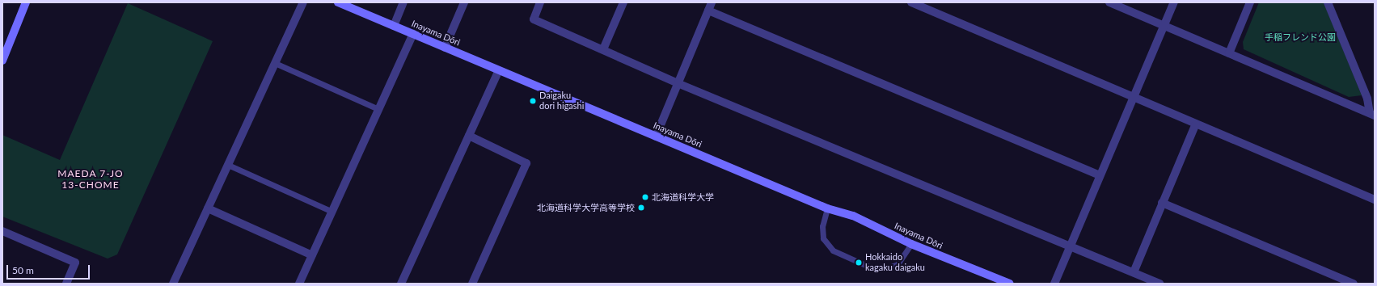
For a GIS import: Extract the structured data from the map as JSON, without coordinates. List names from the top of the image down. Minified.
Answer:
{"streets":{"street":["Inayama Dōri"]},"districts":["MAEDA 7-JO 13-CHOME"],"parks":["手稲フレンド公園"],"places":["Daigaku dori higashi","北海道科学大学","北海道科学大学高等学校","Hokkaido kagaku daigaku"],"scale_bar":"50 m"}
